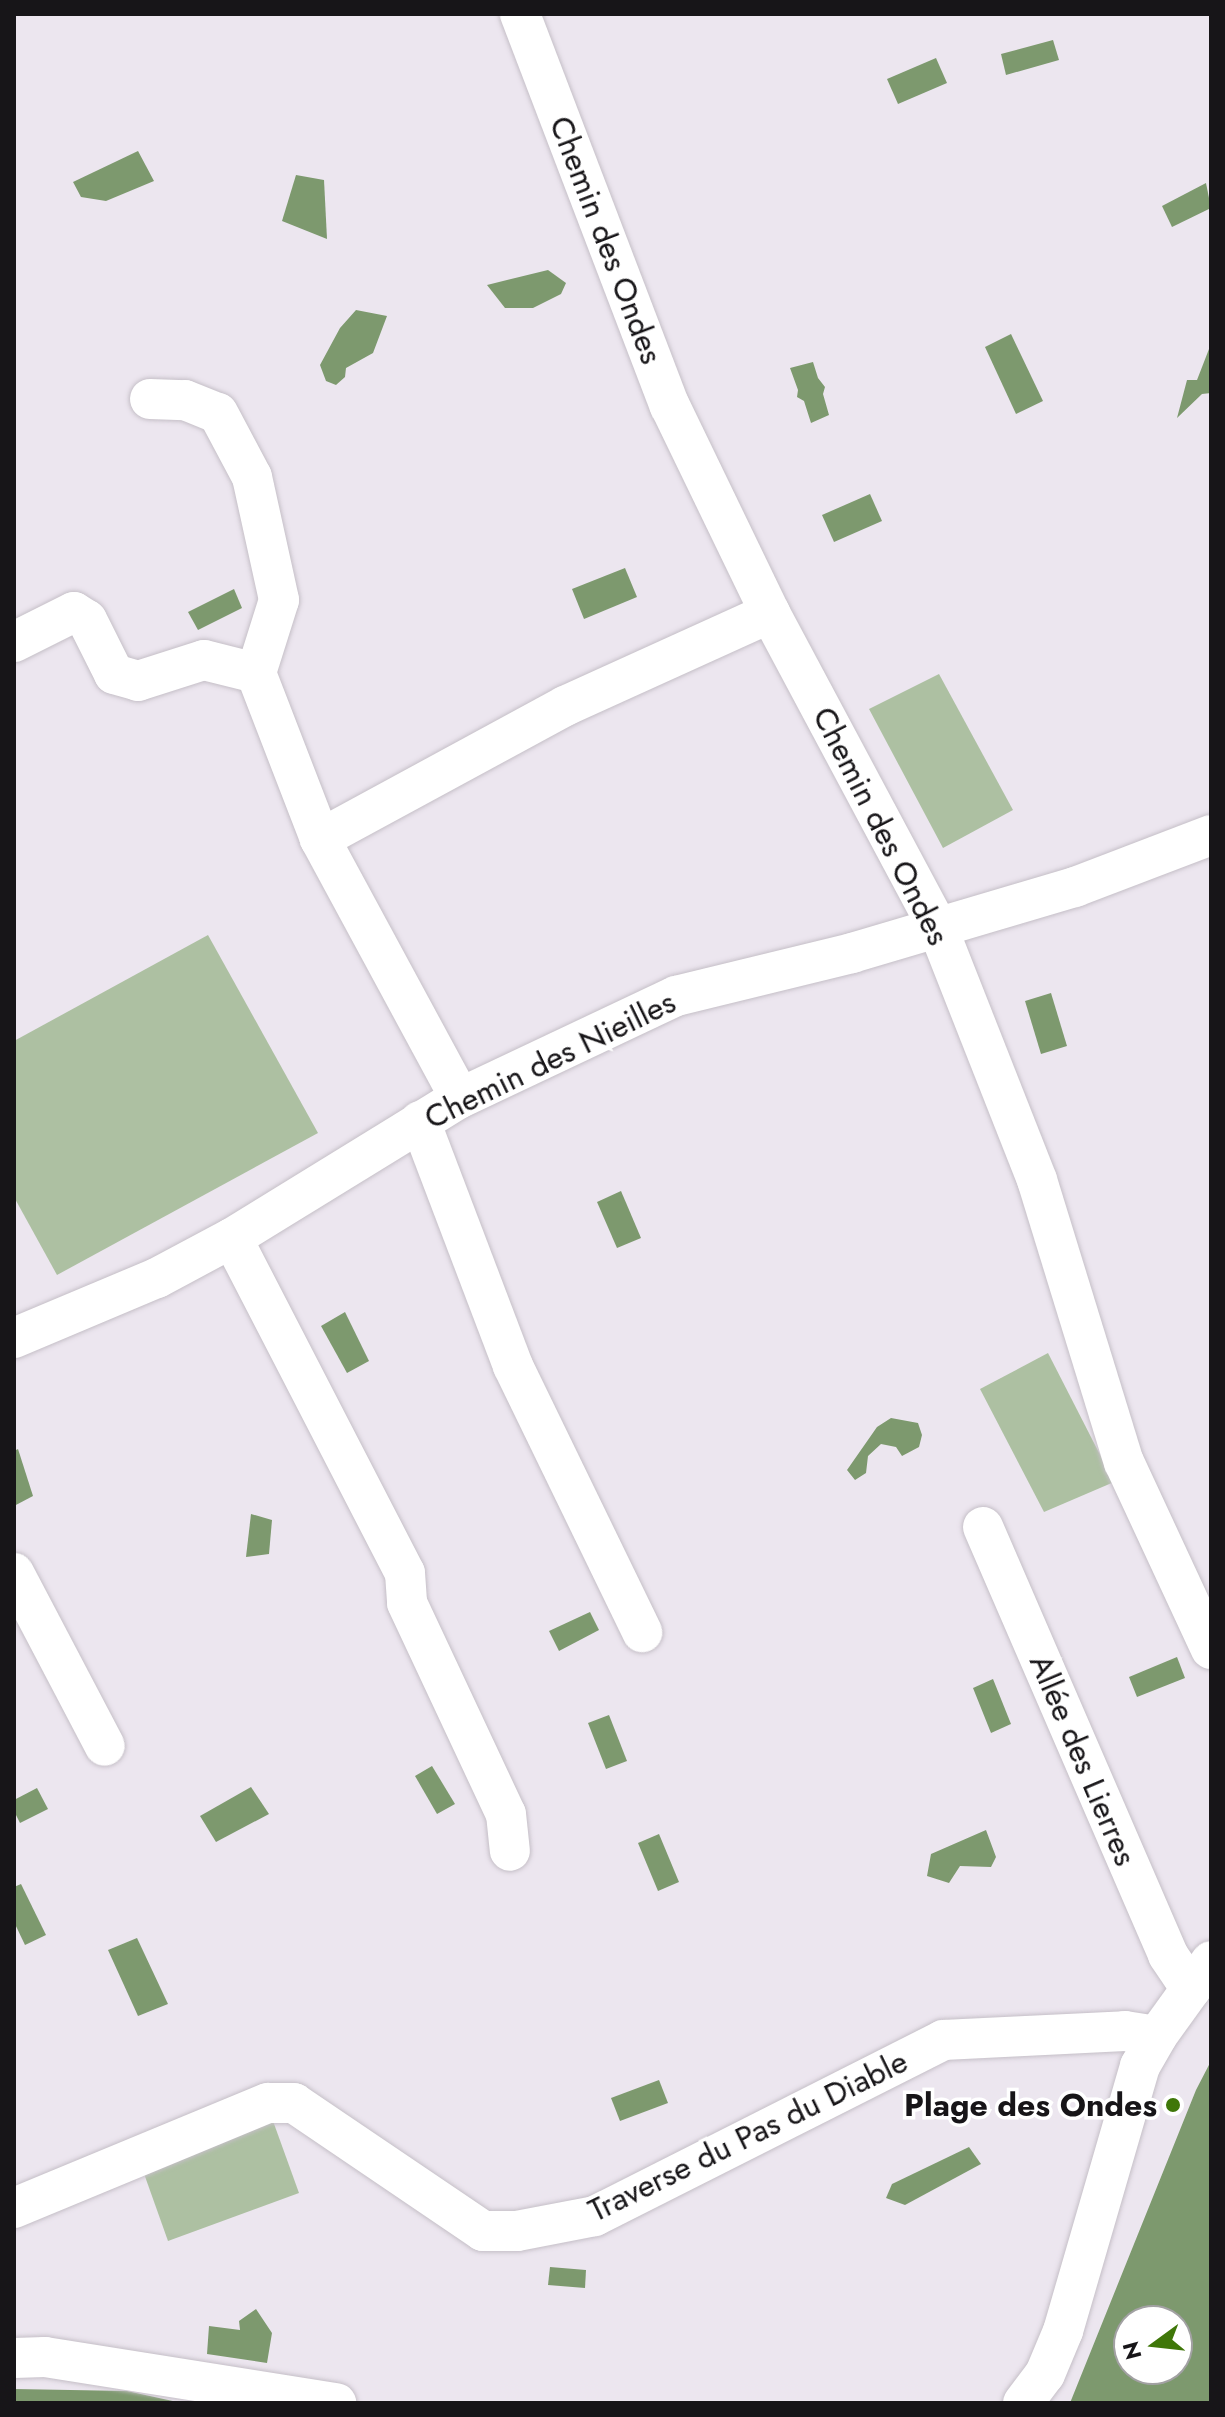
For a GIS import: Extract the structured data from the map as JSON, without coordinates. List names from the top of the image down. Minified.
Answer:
{"streets":{"street":["Chemin des Ondes","Chemin des Nieilles","Allée des Lierres","Traverse du Pas du Diable"]},"crossings":[["Chemin des Ondes","Chemin des Nieilles"]],"places":["Plage des Ondes"],"north":"left"}
